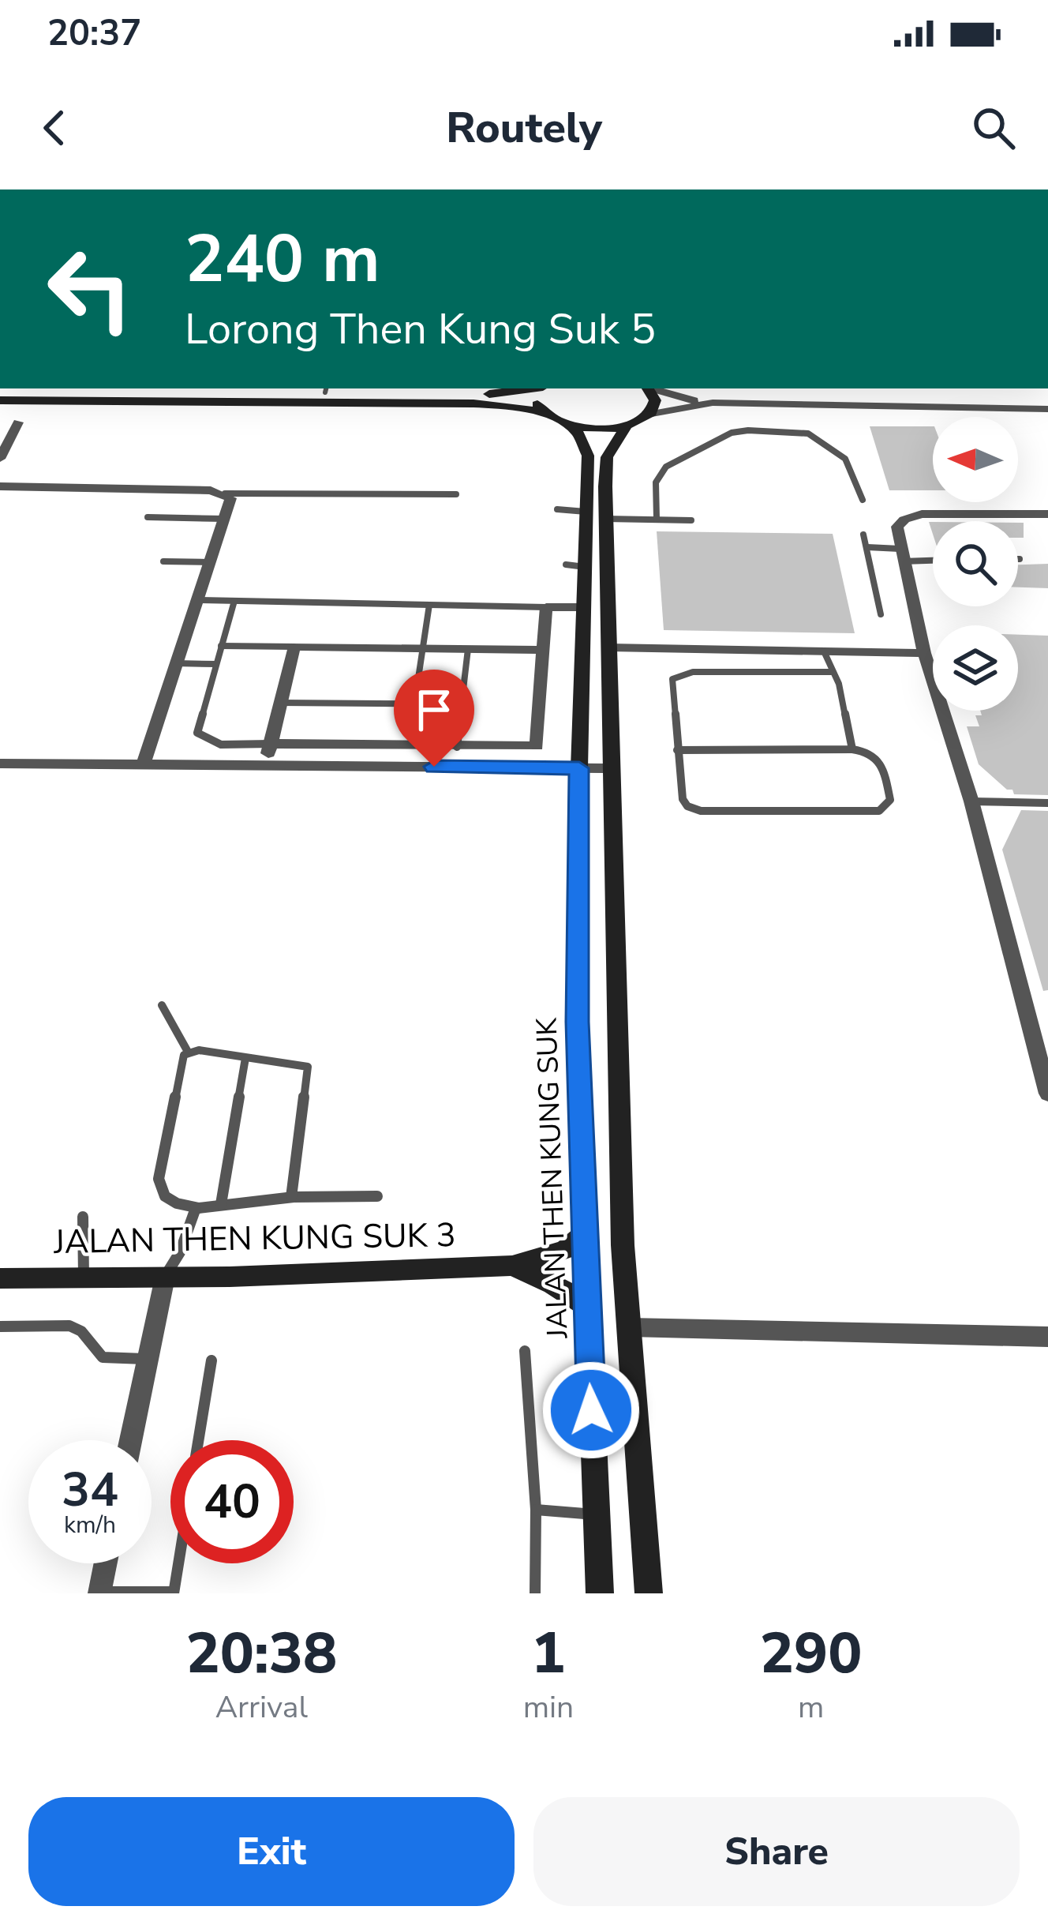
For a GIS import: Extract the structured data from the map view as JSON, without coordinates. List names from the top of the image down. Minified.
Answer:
{"streets":{"street":["JALAN THEN KUNG SUK","JALAN THEN KUNG SUK 3"]},"north":"left","page":{"status":"20:37","header":"Routely","turn":["240 m","Lorong Then Kung Suk 5"],"speed":"34 km/h","limit":"40","eta":["20:38","Arrival","1","min","290","m"],"buttons":["Exit","Share"]}}
